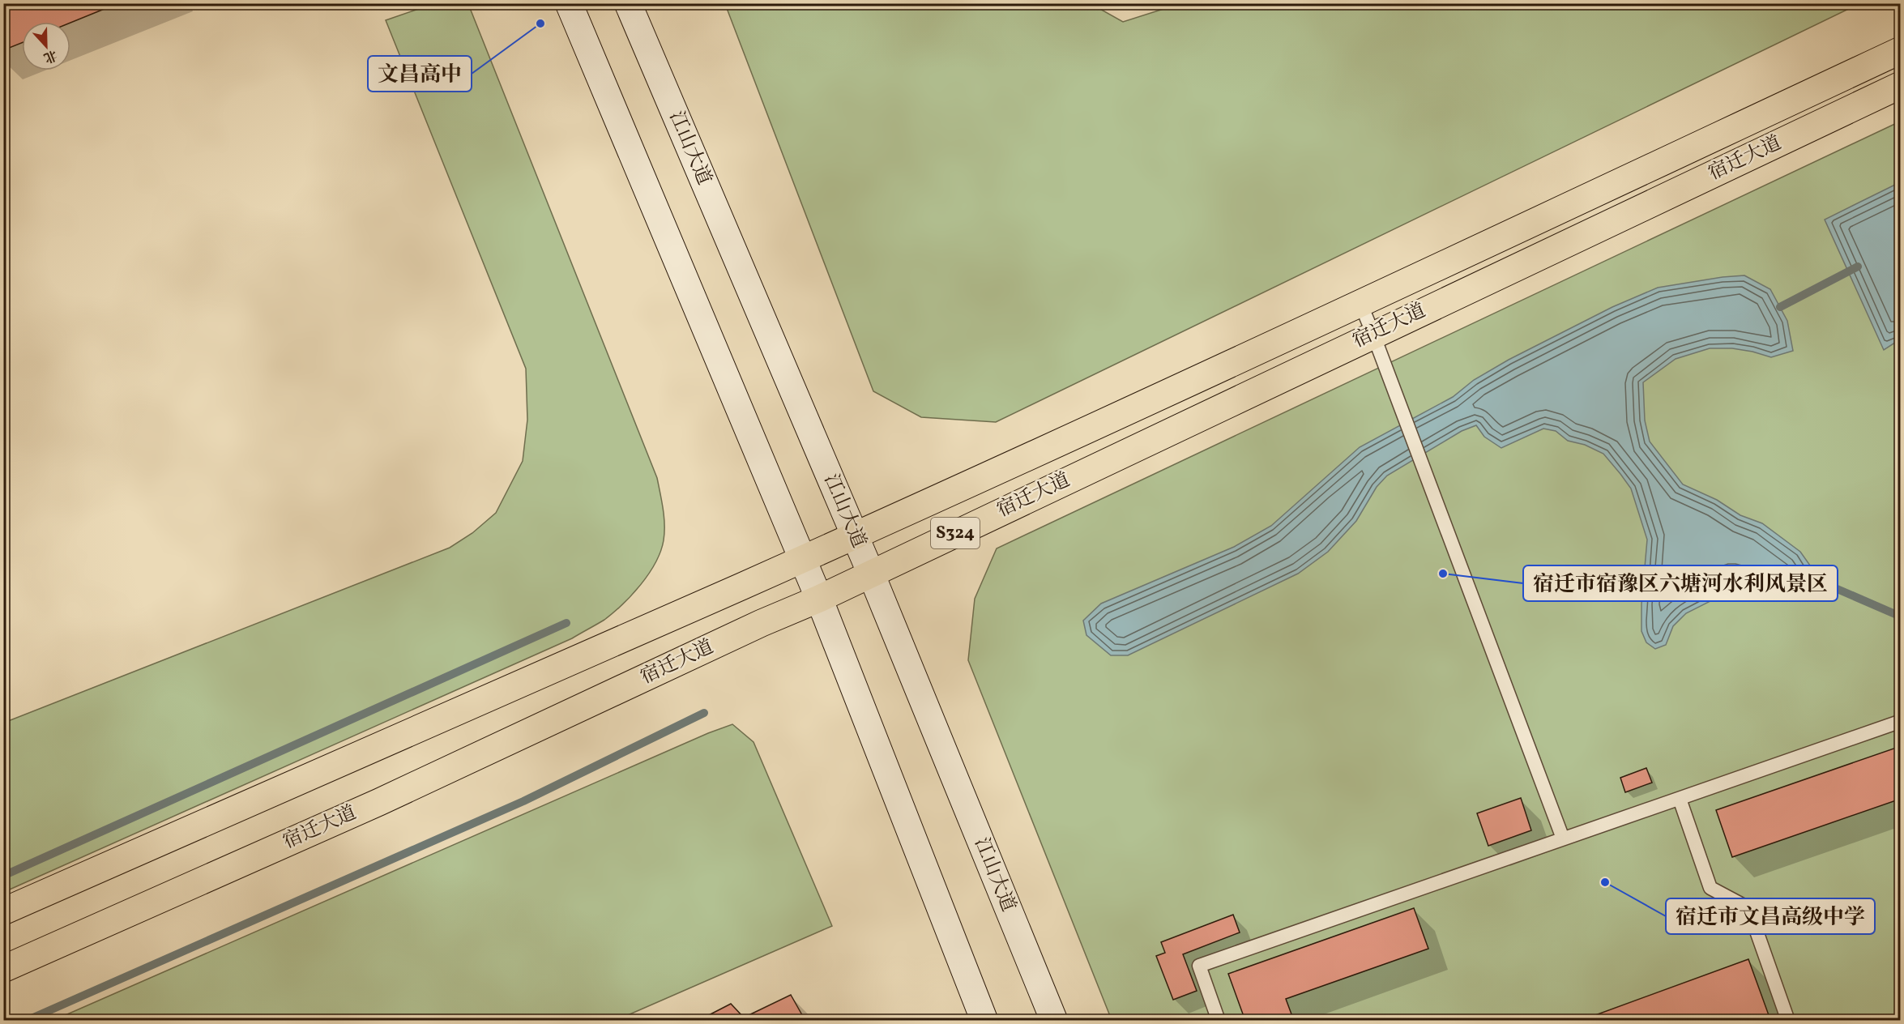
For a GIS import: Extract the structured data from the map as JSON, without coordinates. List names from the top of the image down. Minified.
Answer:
{"streets":{"main road":["江山大道","宿迁大道","S324"]},"crossings":[["江山大道","宿迁大道"]],"places":["文昌高中","宿迁市宿豫区六塘河水利风景区","宿迁市文昌高级中学"],"north":"bottom"}
